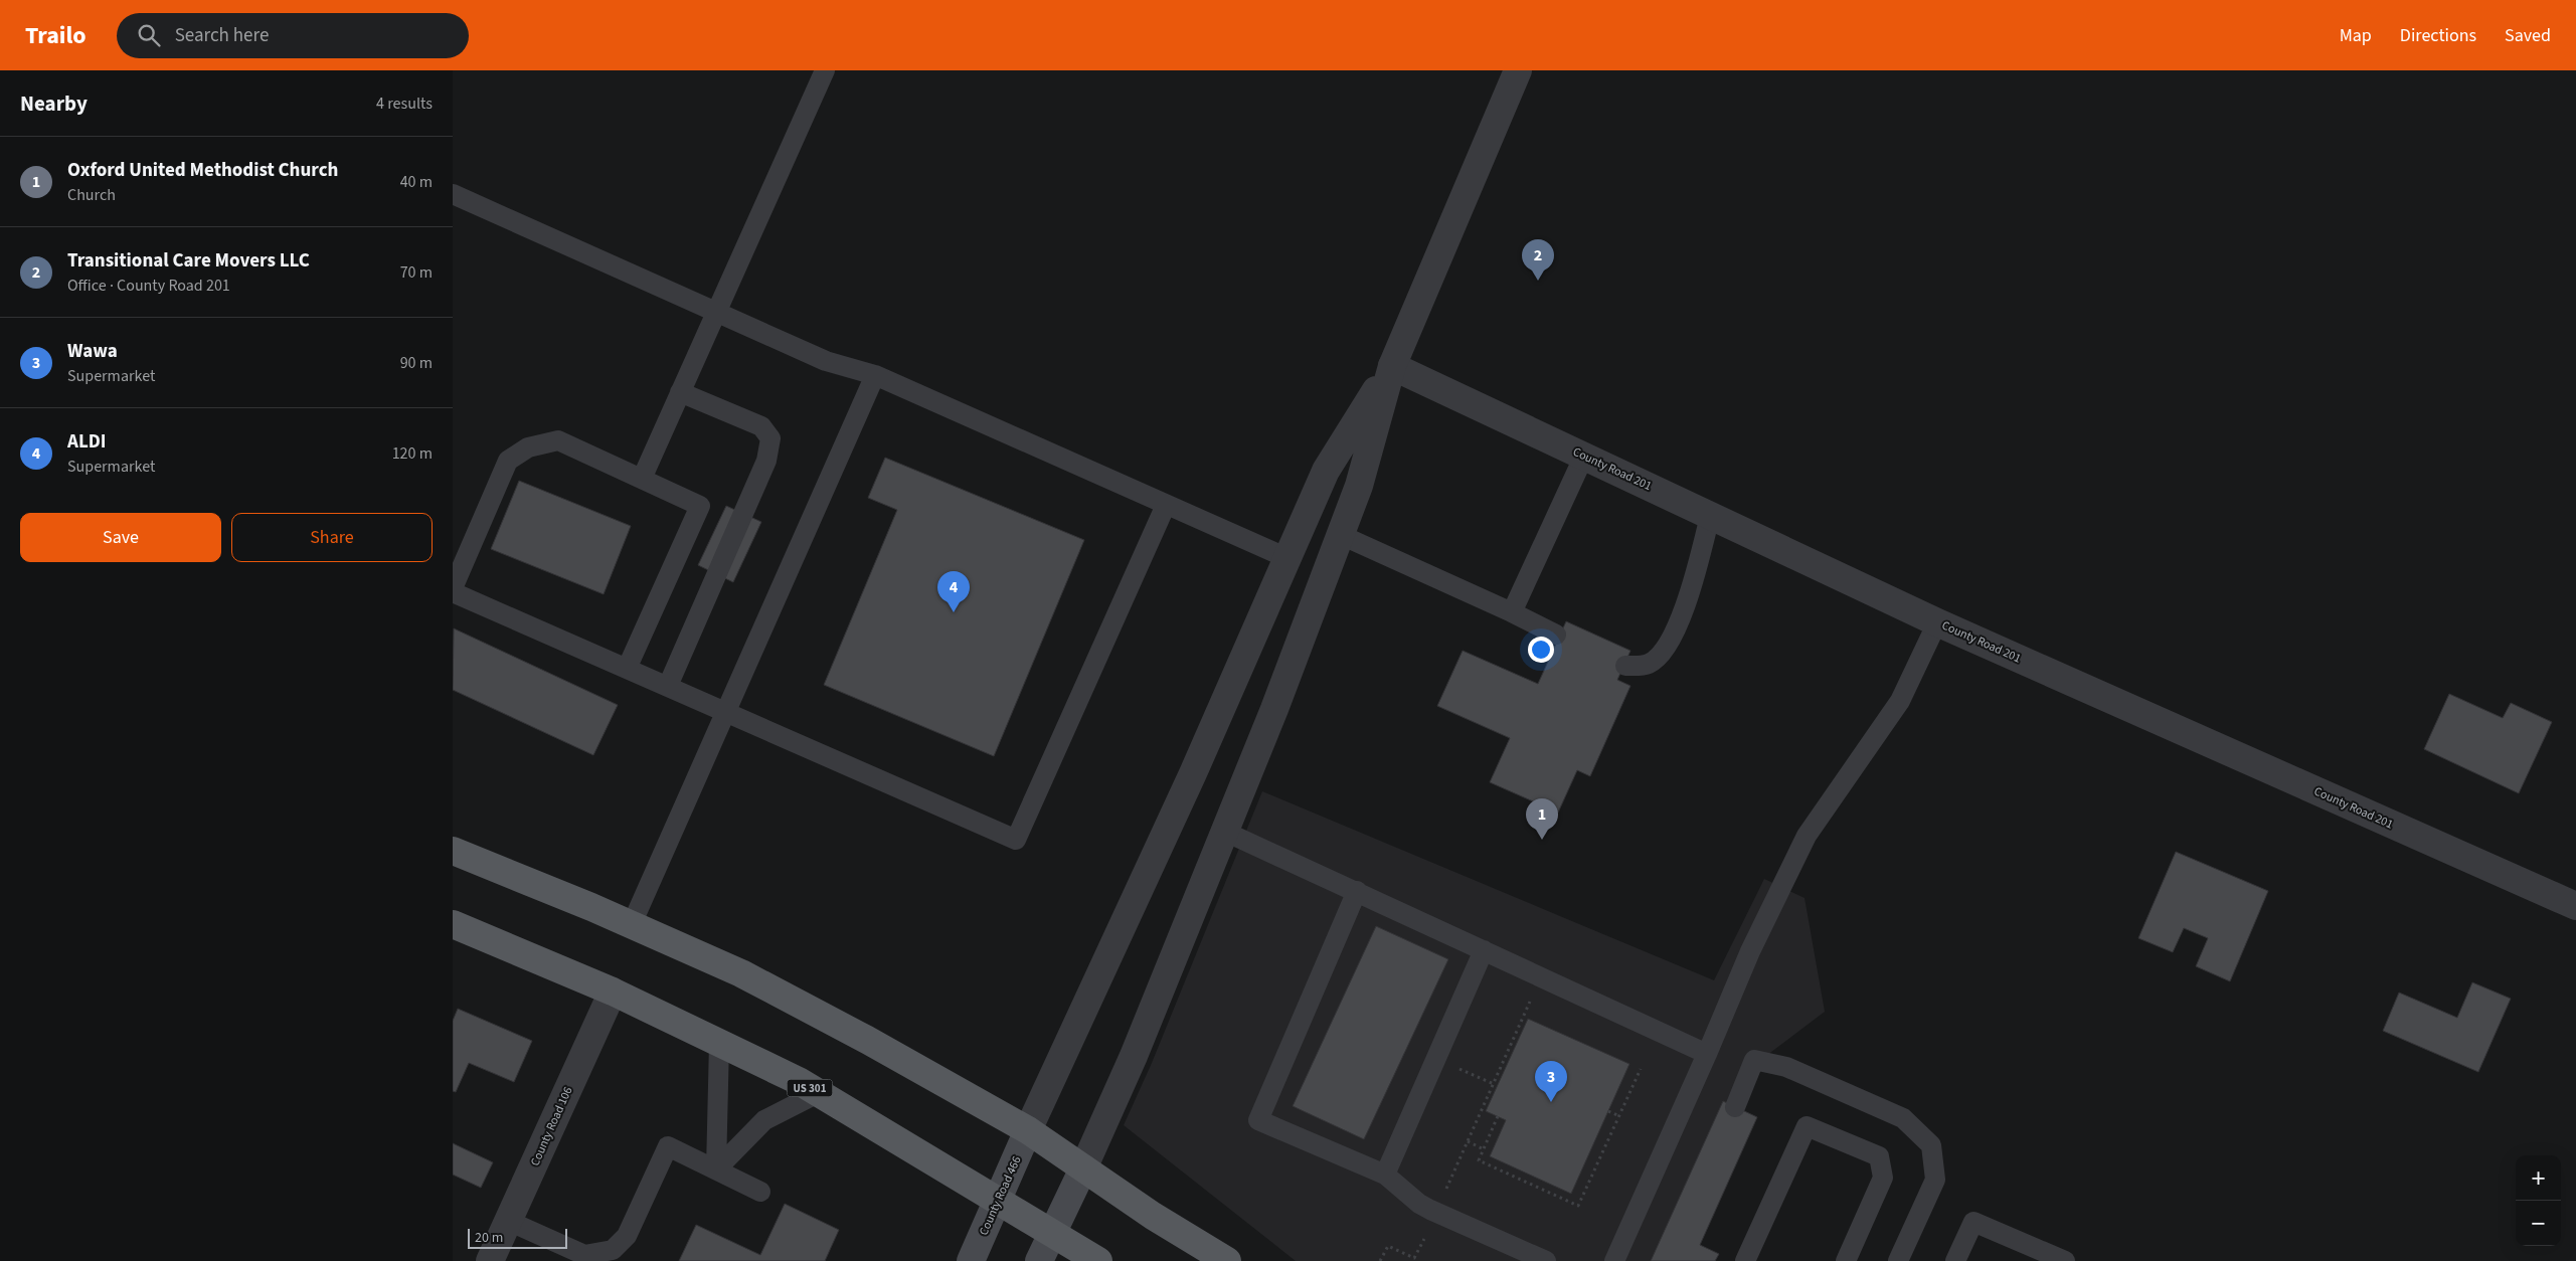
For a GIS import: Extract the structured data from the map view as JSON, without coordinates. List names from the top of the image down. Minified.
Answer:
{"streets":{"main road":["US 301","County Road 466"],"street":["County Road 201","County Road 106"]},"crossings":[["US 301","County Road 106"],["US 301","County Road 466"]],"scale_bar":"20 m","page":{"header":"Trailo","search":"Search here","nav":["Map","Directions","Saved"],"heading":["Nearby","4 results"],"list":[{"mark":"1","name":"Oxford United Methodist Church","note":"Church","value":"40 m"},{"mark":"2","name":"Transitional Care Movers LLC","note":"Office · County Road 201","value":"70 m"},{"mark":"3","name":"Wawa","note":"Supermarket","value":"90 m"},{"mark":"4","name":"ALDI","note":"Supermarket","value":"120 m"}],"pins":["2","4","1","3"],"buttons":["Save","Share"],"map_buttons":["+","−"],"scale":"20 m"}}
